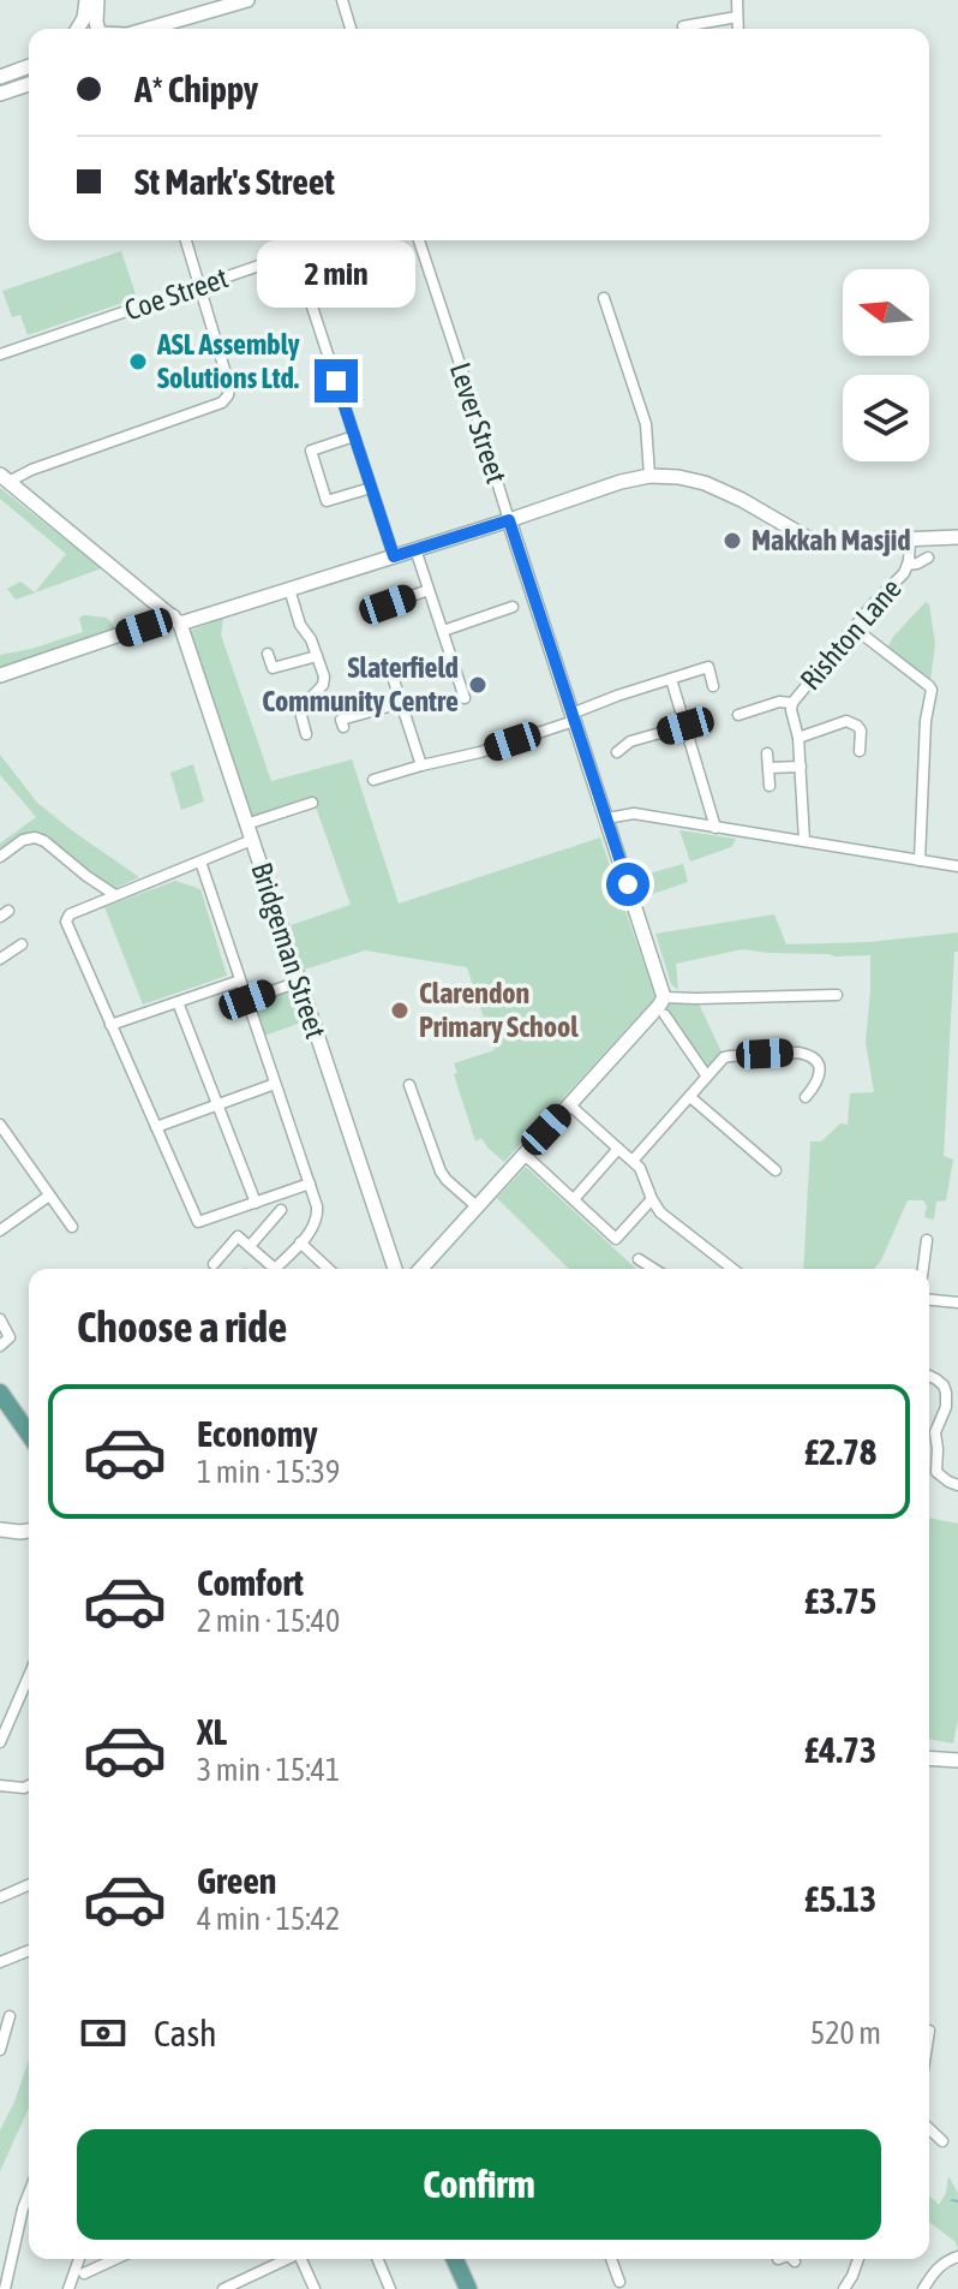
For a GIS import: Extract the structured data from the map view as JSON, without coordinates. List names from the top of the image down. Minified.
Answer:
{"streets":{"street":["Coe Street","Lever Street","Rishton Lane","Bridgeman Street"]},"places":["ASL Assembly Solutions Ltd.","Makkah Masjid","Slaterfield Community Centre","Clarendon Primary School"],"north":"left","page":{"banner":["A* Chippy","St Mark's Street"],"bubble":"2 min","heading":"Choose a ride","list":[{"name":"Economy","note":"1 min · 15:39","value":"£2.78"},{"name":"Comfort","note":"2 min · 15:40","value":"£3.75"},{"name":"XL","note":"3 min · 15:41","value":"£4.73"},{"name":"Green","note":"4 min · 15:42","value":"£5.13"}],"pay":["Cash","520 m"],"buttons":"Confirm"}}
